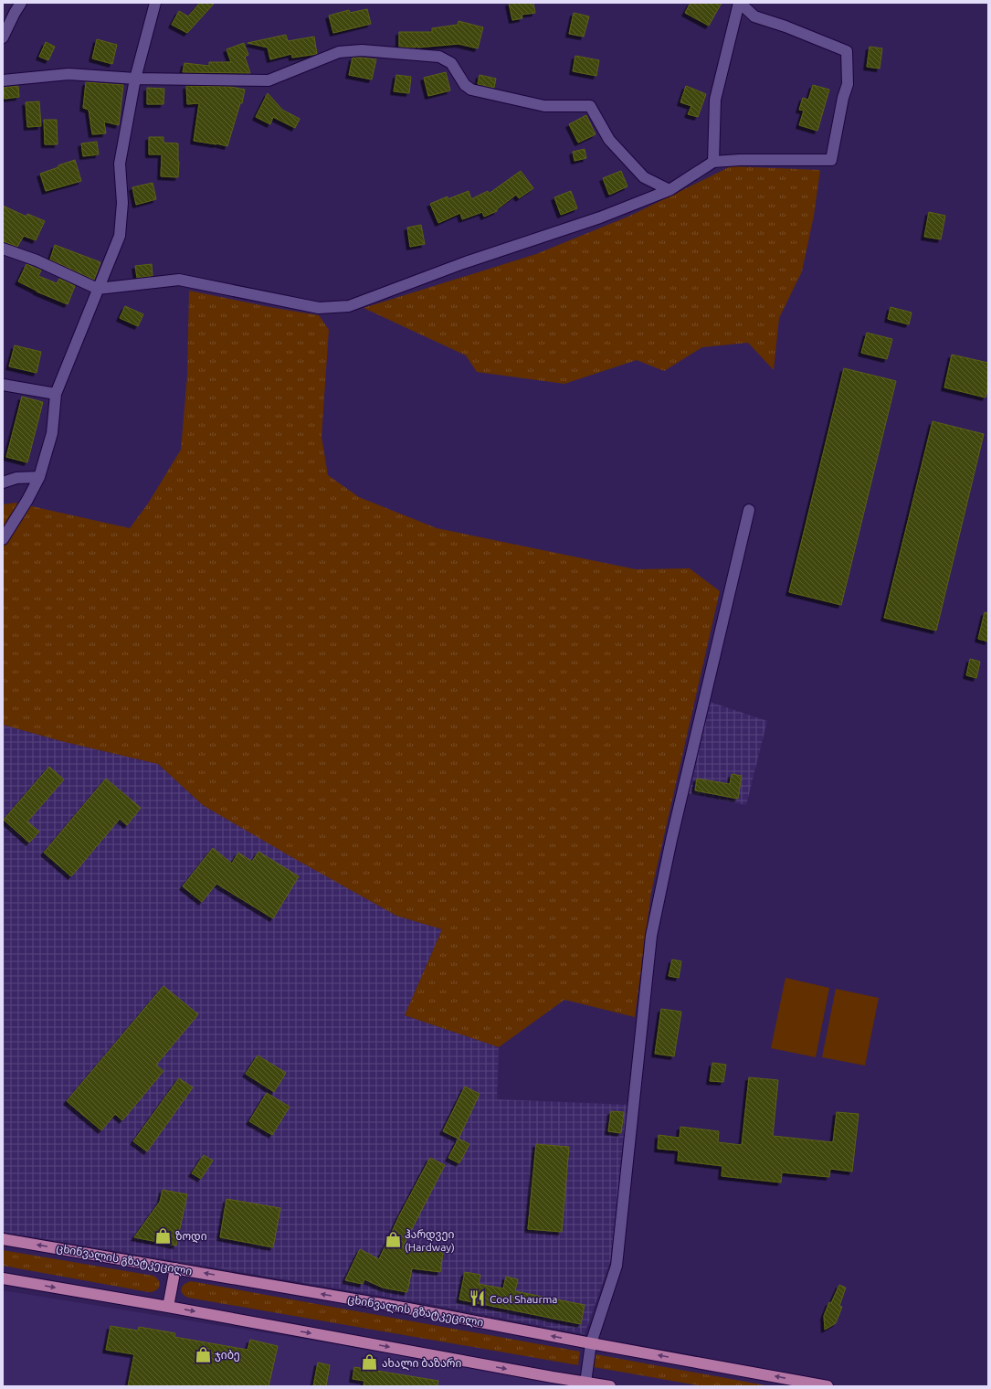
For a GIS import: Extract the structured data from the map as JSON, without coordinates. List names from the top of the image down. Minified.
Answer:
{"streets":{"main road":["ცხინვალის გზატკეცილი"]},"places":{"shop":["ზოდი","ჰარდვეი (Hardway)","ჯიბე","ახალი ბაზარი"],"restaurant":["Cool Shaurma"]}}
